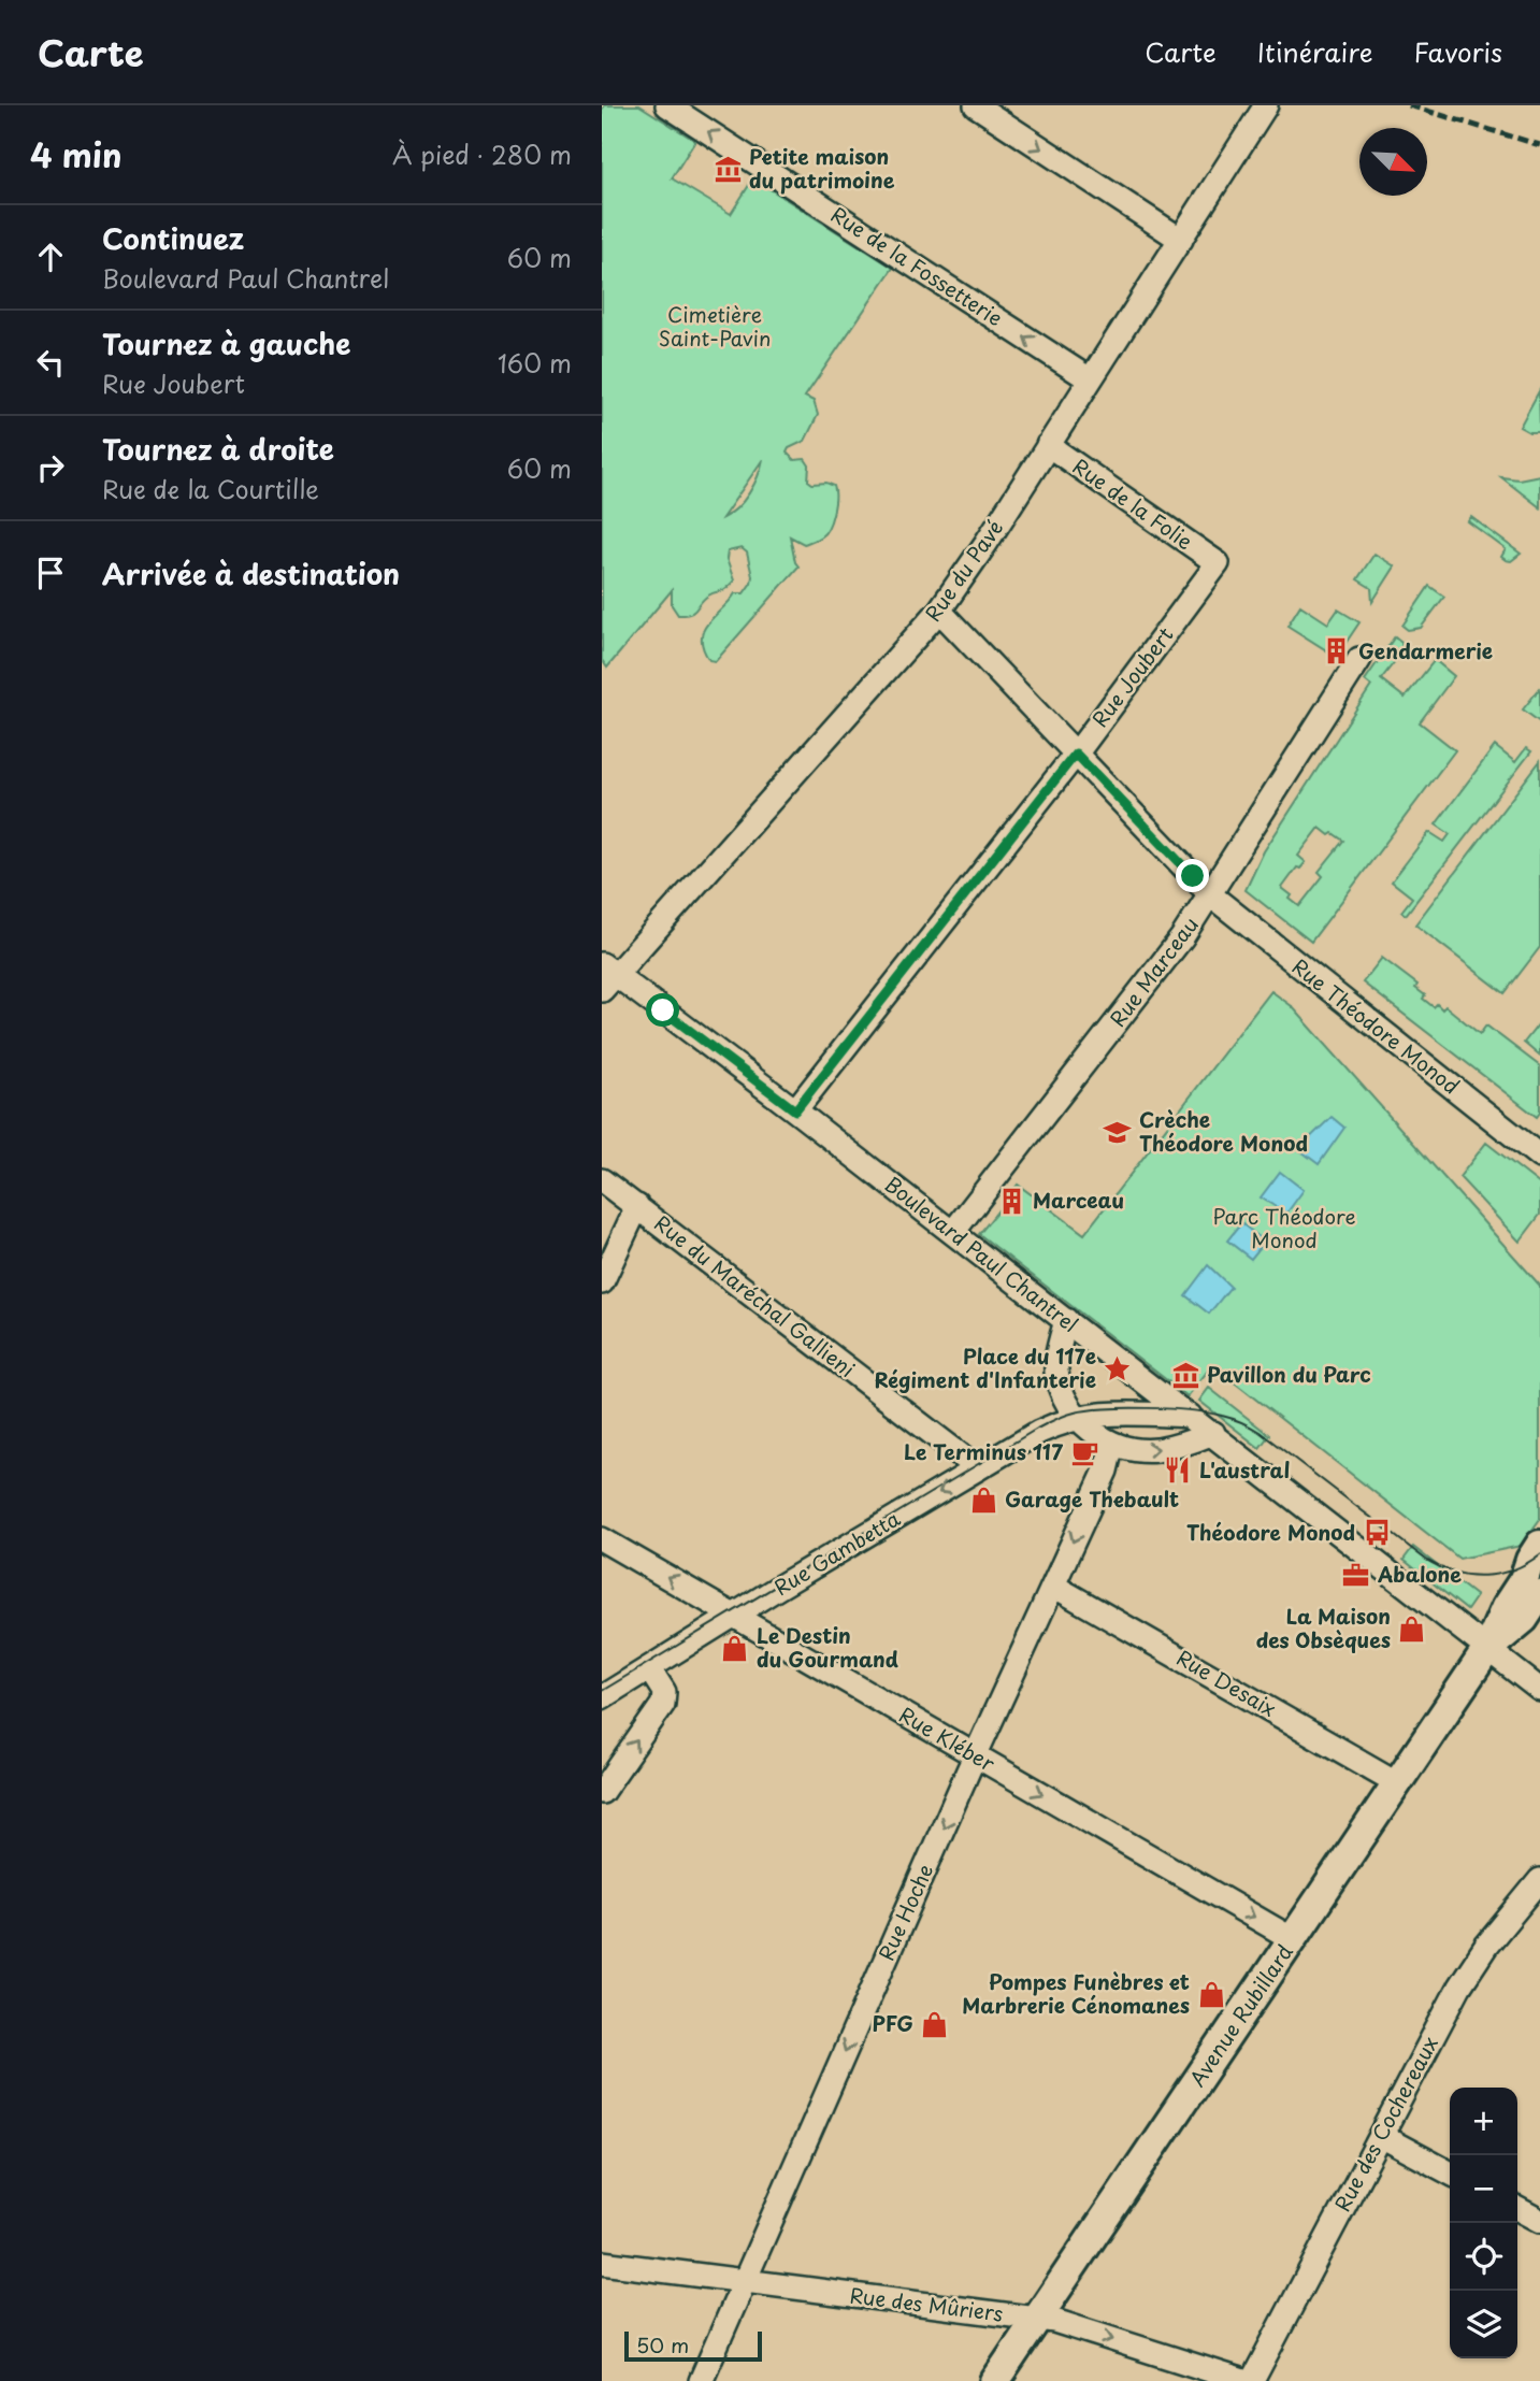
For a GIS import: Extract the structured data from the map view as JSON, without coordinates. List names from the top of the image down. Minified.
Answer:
{"streets":{"main road":["Avenue Rubillard"],"street":["Rue de la Fossetterie","Rue de la Folie","Rue du Pavé","Rue Joubert","Rue Marceau","Rue Théodore Monod","Boulevard Paul Chantrel","Rue du Maréchal Gallieni","Rue Gambetta","Rue Desaix","Rue Kléber","Rue Hoche","Rue des Cochereaux","Rue des Mûriers"]},"crossings":[["Rue de la Fossetterie","Rue du Pavé"],["Rue de la Folie","Rue du Pavé"],["Rue de la Folie","Rue Joubert"],["Rue du Pavé","Rue Théodore Monod"],["Rue du Pavé","Boulevard Paul Chantrel"],["Rue Joubert","Rue Théodore Monod"],["Rue Joubert","Boulevard Paul Chantrel"],["Rue Marceau","Rue Théodore Monod"],["Rue Marceau","Boulevard Paul Chantrel"],["Boulevard Paul Chantrel","Rue Gambetta"],["Boulevard Paul Chantrel","Avenue Rubillard"],["Rue du Maréchal Gallieni","Rue Gambetta"],["Rue Gambetta","Rue Kléber"],["Rue Desaix","Rue Hoche"],["Rue Desaix","Avenue Rubillard"],["Rue Kléber","Rue Hoche"],["Rue Kléber","Avenue Rubillard"],["Rue Hoche","Rue des Mûriers"],["Avenue Rubillard","Rue des Mûriers"]],"one_way":["Rue Gambetta","Rue Hoche"],"parks":["Cimetière Saint-Pavin","Parc Théodore Monod"],"places":{"museum":["Petite maison du patrimoine","Pavillon du Parc"],"building":["Gendarmerie","Marceau"],"school or university":["Crèche Théodore Monod"],"place":["Place du 117e Régiment d'Infanterie"],"cafe":["Le Terminus 117"],"restaurant":["L'austral"],"shop":["Garage Thebault","La Maison des Obsèques","Le Destin du Gourmand","Pompes Funèbres et Marbrerie Cénomanes","PFG"],"bus stop":["Théodore Monod"],"office":["Abalone"]},"scale_bar":"50 m","north":"bottom right","page":{"header":"Carte","nav":["Carte","Itinéraire","Favoris"],"heading":["4 min","À pied · 280 m"],"list":[["Continuez","Boulevard Paul Chantrel","60 m"],["Tournez à gauche","Rue Joubert","160 m"],["Tournez à droite","Rue de la Courtille","60 m"],"Arrivée à destination"],"map_buttons":["+","−"],"scale":"50 m"}}
